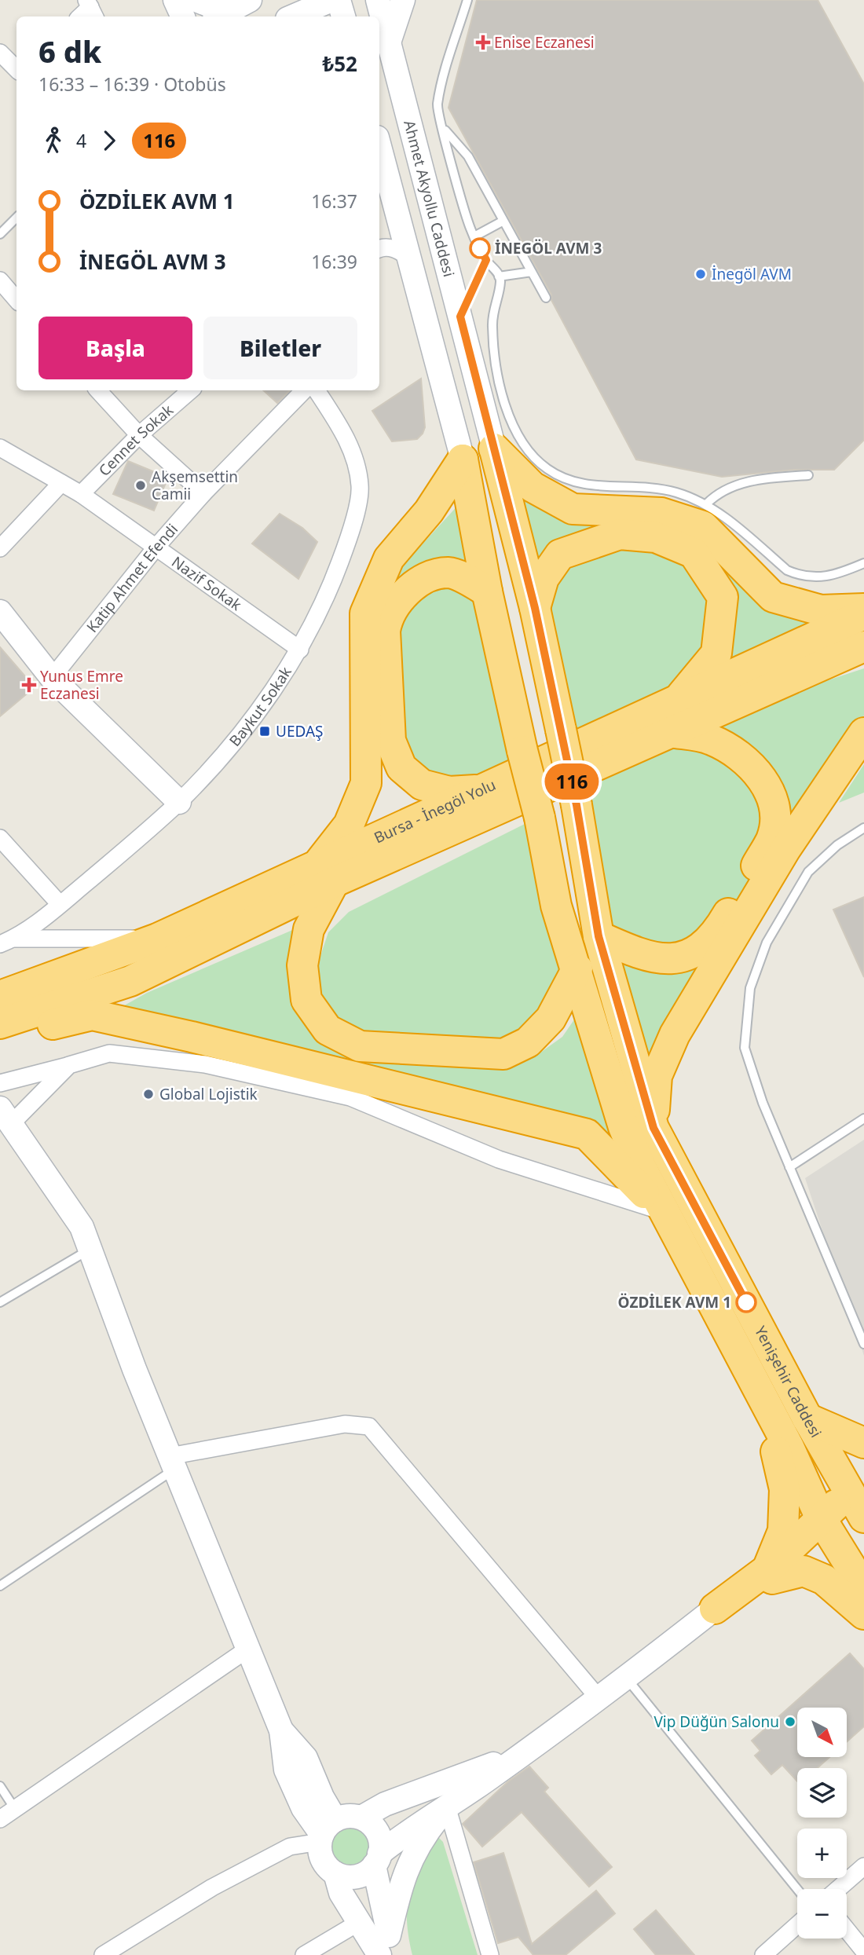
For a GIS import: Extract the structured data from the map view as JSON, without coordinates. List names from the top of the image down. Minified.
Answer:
{"streets":{"highway":["Bursa - İnegöl Yolu","Yenişehir Caddesi"],"street":["Ahmet Akyollu Caddesi","Cennet Sokak","Katip Ahmet Efendi","Nazif Sokak","Baykut Sokak"]},"crossings":[["Cennet Sokak","Nazif Sokak"],["Katip Ahmet Efendi","Nazif Sokak"],["Nazif Sokak","Baykut Sokak"]],"places":{"health":["Enise Eczanesi","Yunus Emre Eczanesi"],"other":["İNEGÖL AVM 3","İnegöl AVM","Akşemsettin Camii","Global Lojistik","ÖZDİLEK AVM 1","Vip Düğün Salonu"],"transit":["UEDAŞ"]},"lines":["bus line 116"],"north":"bottom right","page":{"on_map":"116","heading":["6 dk","16:33 – 16:39 · Otobüs","₺52"],"legs":["4","116"],"list":[{"name":"ÖZDİLEK AVM 1","value":"16:37"},{"name":"İNEGÖL AVM 3","value":"16:39"}],"buttons":["Başla","Biletler"],"map_buttons":["+","−"]}}
